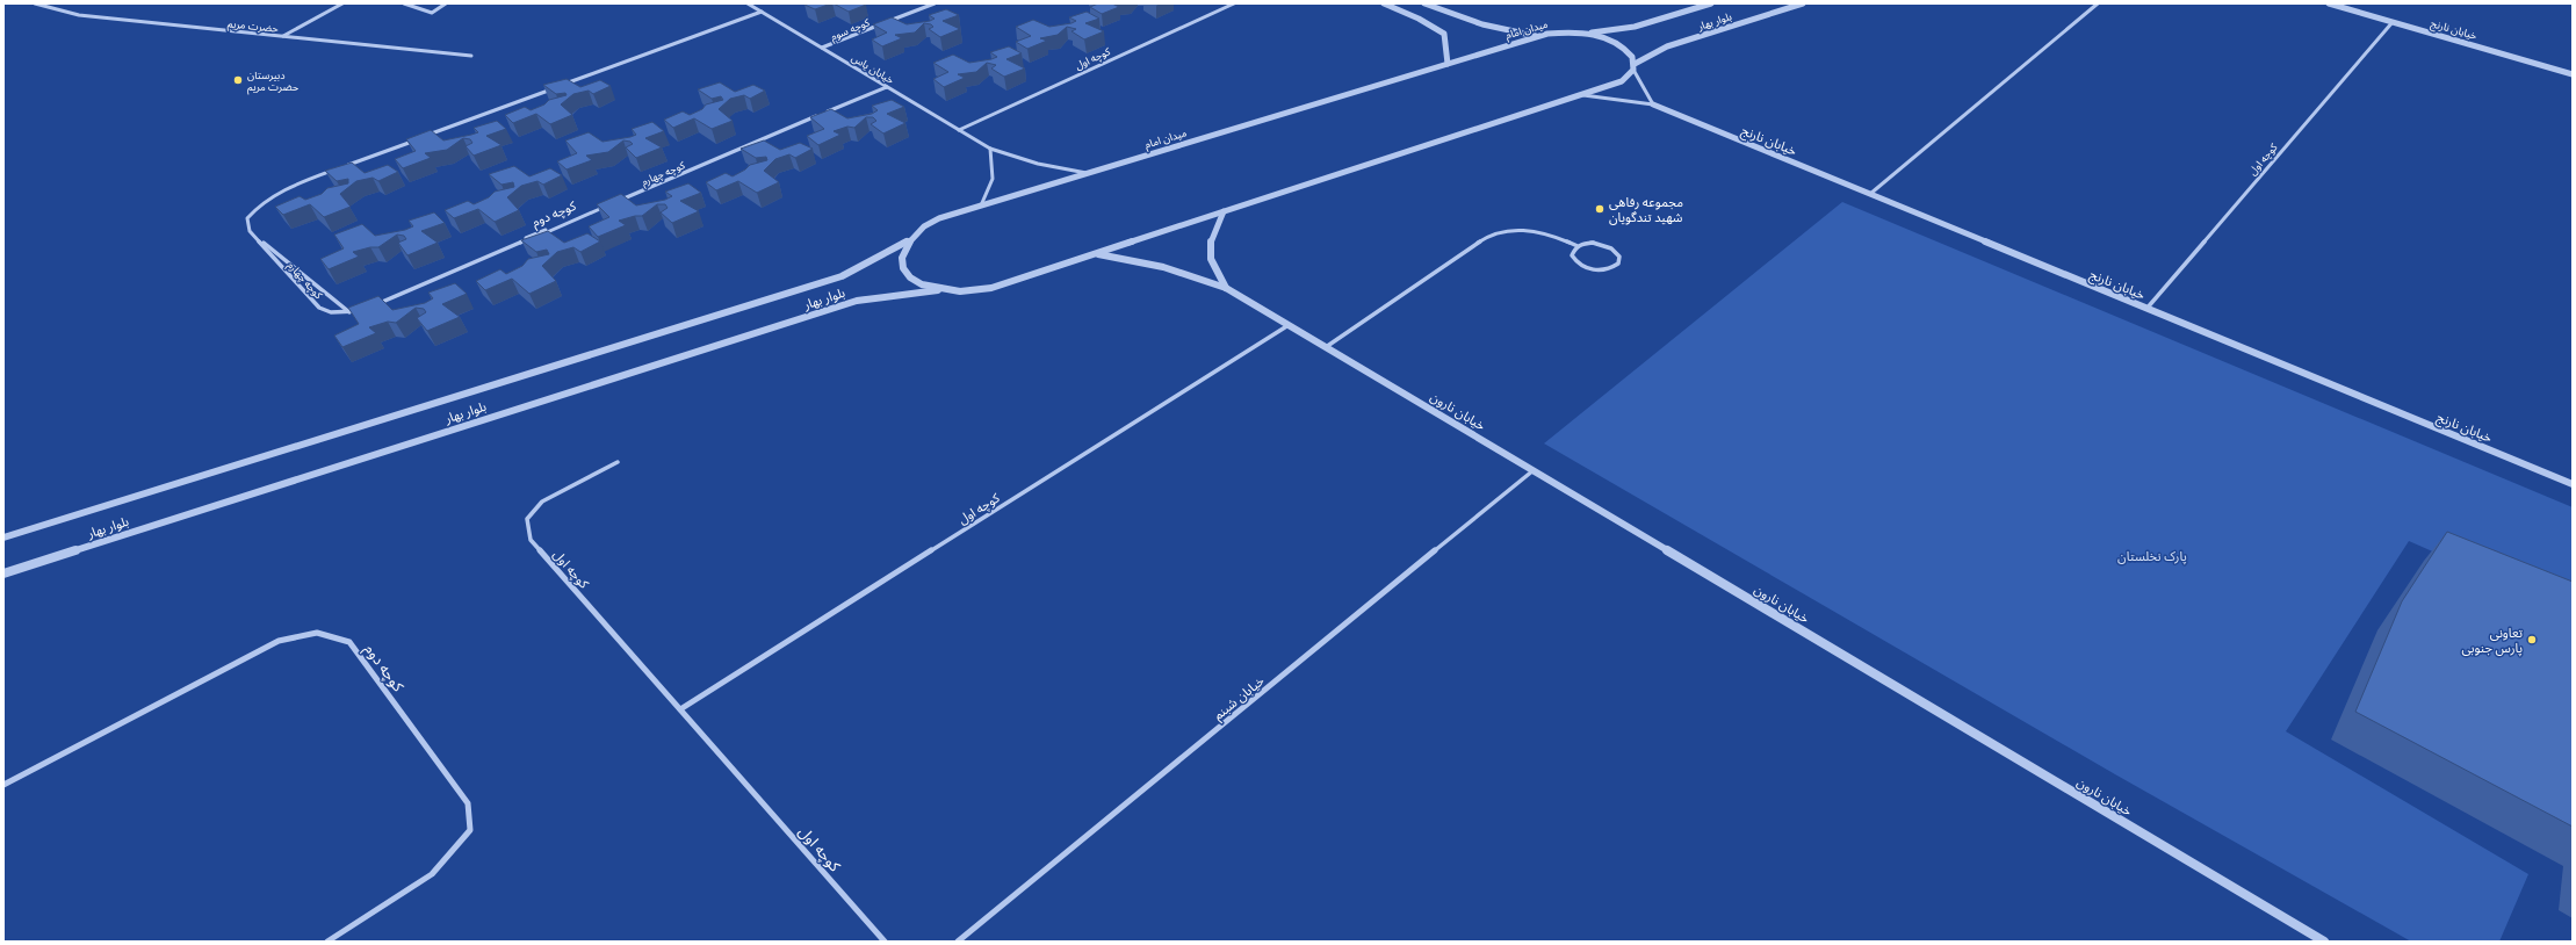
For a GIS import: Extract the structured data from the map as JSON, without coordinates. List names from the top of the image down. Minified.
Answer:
{"streets":{"street":["بلوار بهار","حضرت مریم","کوچه سوم","میدان امام","خیابان نارنج","کوچه اول","خیابان یاس","کوچه چهارم","کوچه دوم","خیابان نارون","خیابان شبنم"]},"crossings":[["بلوار بهار","میدان امام"],["کوچه سوم","خیابان یاس"],["میدان امام","خیابان یاس"],["خیابان نارنج","کوچه اول"],["کوچه اول","خیابان یاس"],["کوچه اول","خیابان نارون"],["خیابان نارون","خیابان شبنم"]],"parks":["پارک نخلستان"],"places":["دبیرستان حضرت مریم","مجموعه رفاهی شهید تندگویان","تعاونی پارس جنوبی"]}
